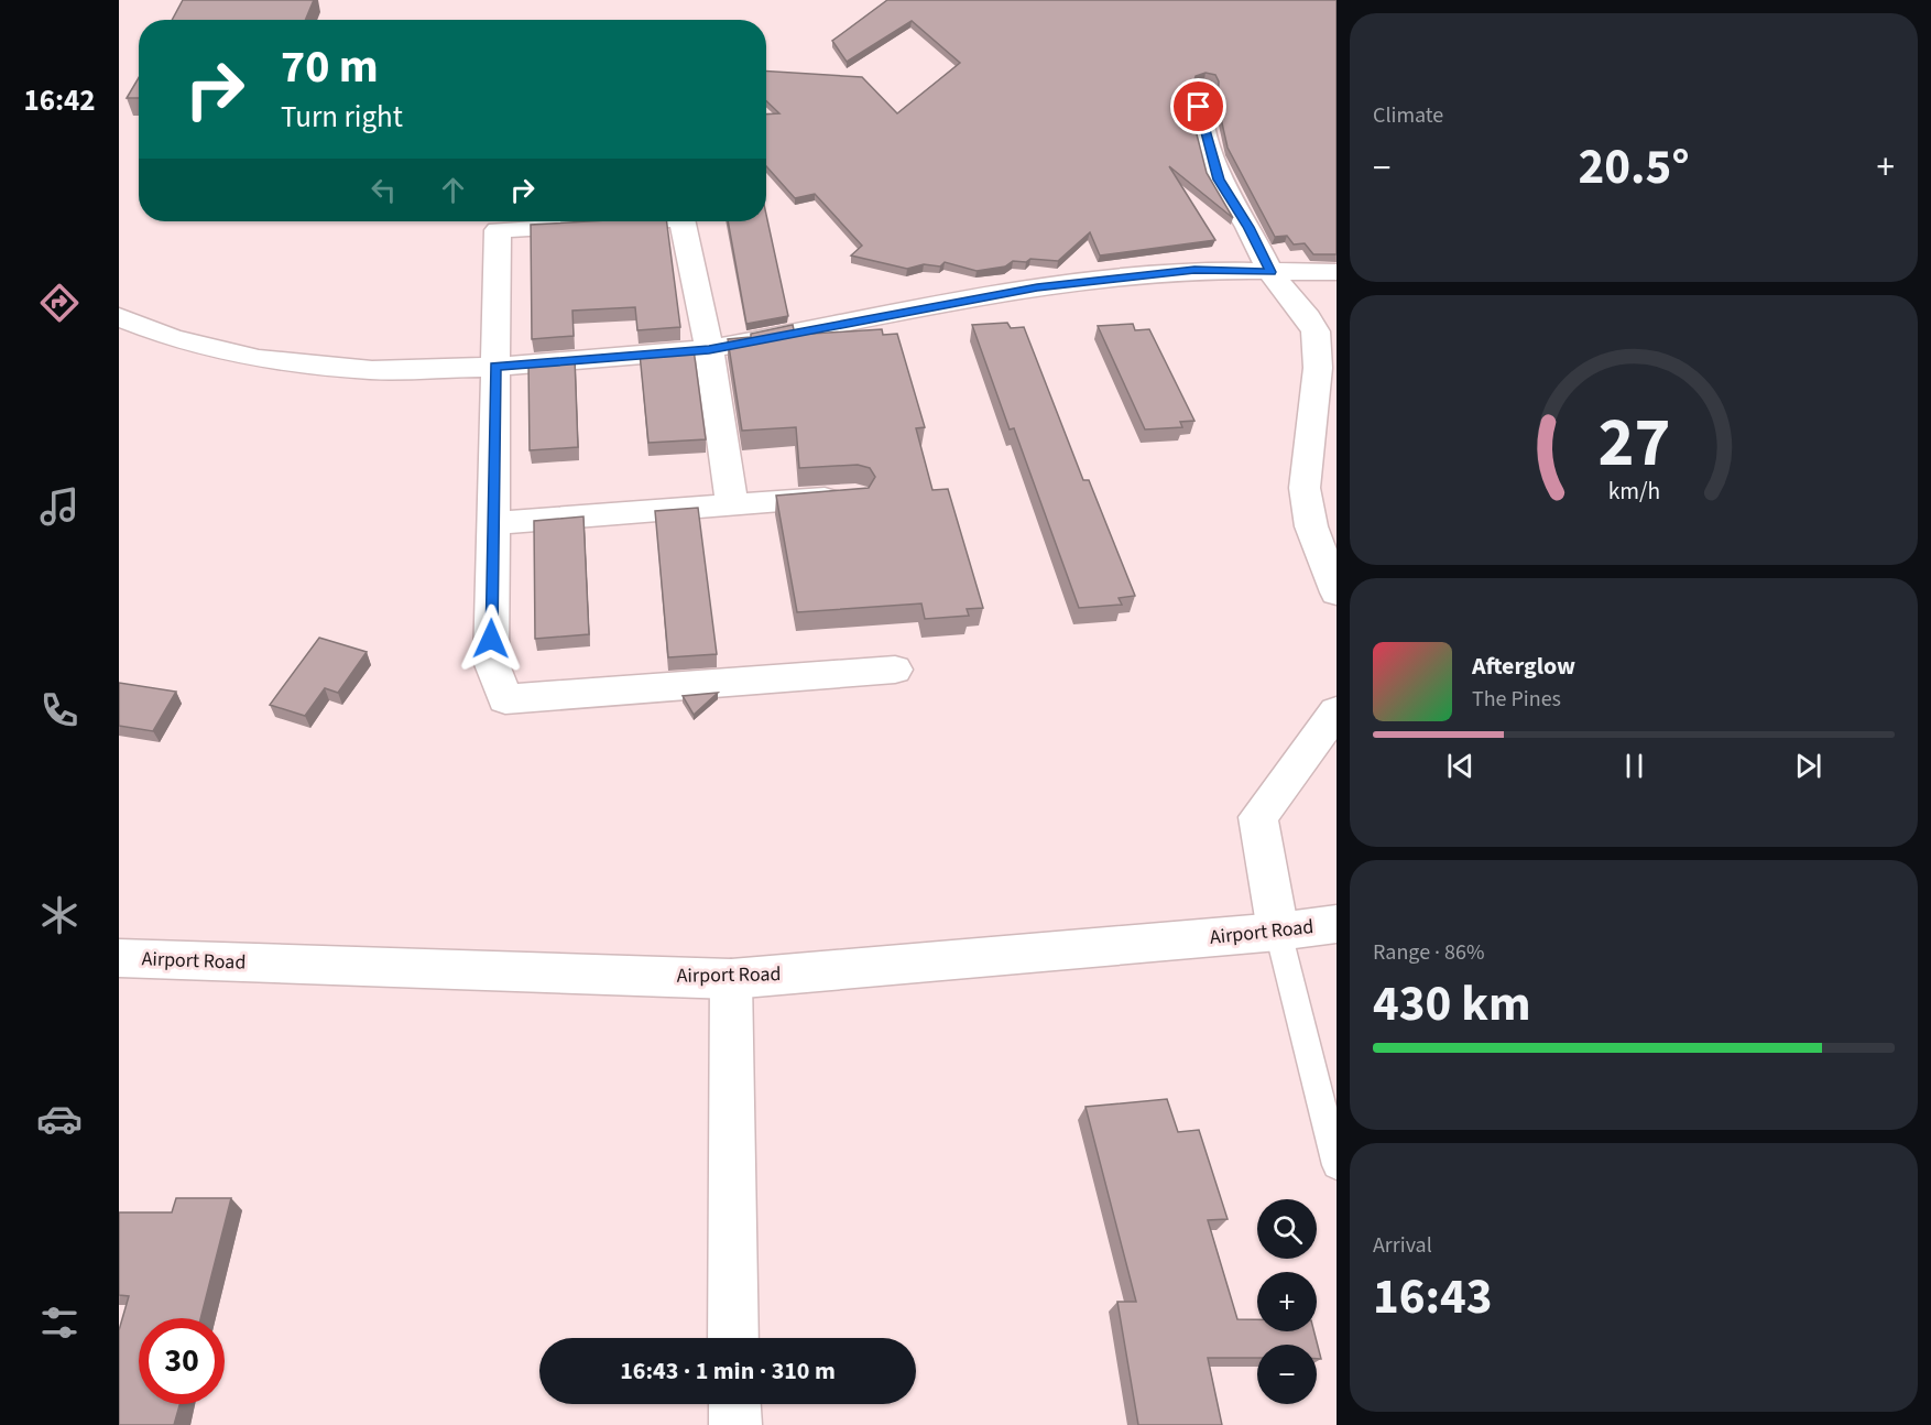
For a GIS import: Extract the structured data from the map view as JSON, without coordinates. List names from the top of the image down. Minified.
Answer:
{"streets":{"street":["Airport Road"]},"page":{"tabs":"16:42","tile":["Climate",["Range · 86%","430 km"],["Arrival","16:43"]],"turn":["70 m","Turn right"],"heat":["−","20.5°","+"],"song":["Afterglow","The Pines"],"map_buttons":["+","−"],"limit":"30","trip":"16:43 · 1 min · 310 m","gauge":["27","km/h"]}}
